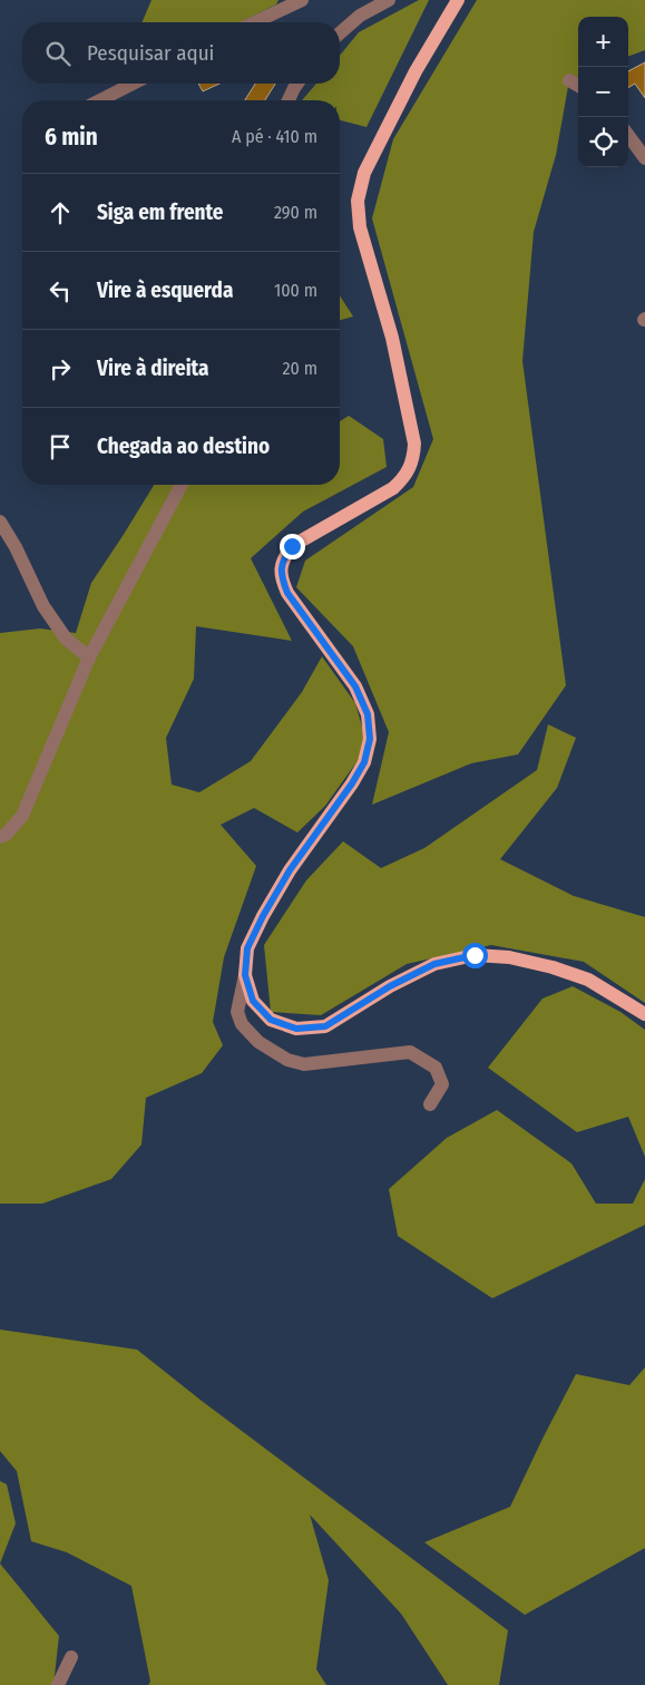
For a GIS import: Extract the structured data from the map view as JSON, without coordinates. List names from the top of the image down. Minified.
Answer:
{"page":{"map_buttons":["+","−"],"search":"Pesquisar aqui","heading":["6 min","A pé · 410 m"],"list":[["Siga em frente","290 m"],["Vire à esquerda","100 m"],["Vire à direita","20 m"],"Chegada ao destino"]}}
